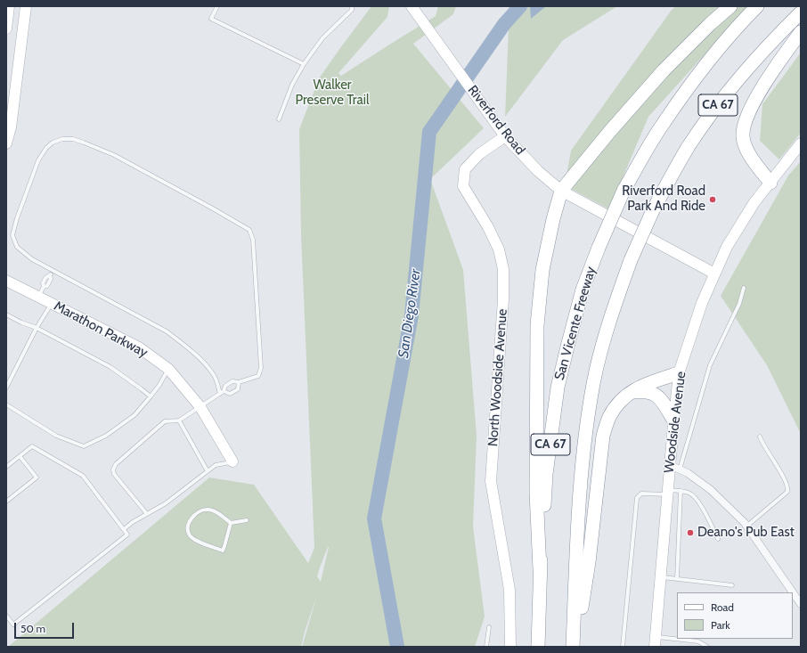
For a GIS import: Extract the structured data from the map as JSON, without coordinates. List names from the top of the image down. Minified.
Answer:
{"streets":{"highway":["CA 67","San Vicente Freeway"],"street":["Riverford Road","Marathon Parkway","North Woodside Avenue","Woodside Avenue"]},"crossings":[["Riverford Road","North Woodside Avenue"],["Riverford Road","Woodside Avenue"]],"water":["San Diego River"],"parks":["Walker Preserve Trail"],"places":["Riverford Road Park And Ride","Deano's Pub East"],"legend":["Road","Park"],"scale_bar":"50 m"}
